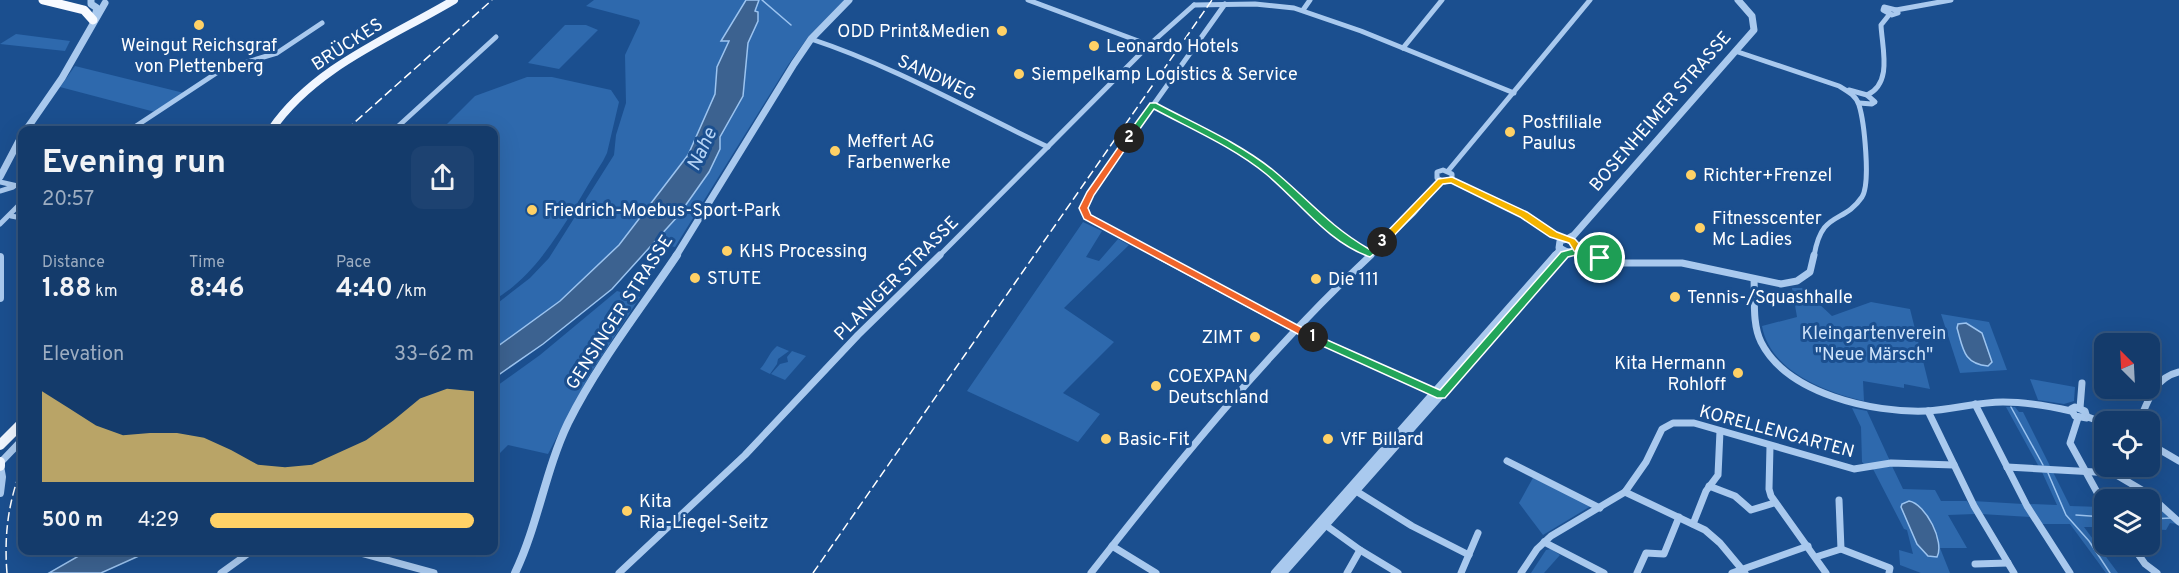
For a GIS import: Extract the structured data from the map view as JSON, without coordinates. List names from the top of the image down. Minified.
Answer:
{"streets":{"main road":["BRÜCKES"],"street":["SANDWEG","BOSENHEIMER STRASSE","PLANIGER STRASSE","GENSINGER STRASSE","KORELLENGARTEN"]},"crossings":[["SANDWEG","PLANIGER STRASSE"],["SANDWEG","GENSINGER STRASSE"]],"water":["Nahe"],"parks":["Kleingartenverein \"Neue Märsch\""],"places":["Weingut Reichsgraf von Plettenberg","ODD Print&Medien","Leonardo Hotels","Siempelkamp Logistics & Service","Postfiliale Paulus","Meffert AG Farbenwerke","Richter+Frenzel","Friedrich-Moebus-Sport-Park","Fitnesscenter Mc Ladies","KHS Processing","STUTE","Die 111","Tennis-/Squashhalle","ZIMT","Kita Hermann Rohloff","COEXPAN Deutschland","Basic-Fit","VfF Billard","Kita Ria-Liegel-Seitz"],"north":"top left","page":{"pins":["2","3","1"],"heading":["Evening run","20:57"],"stats":[["Distance","1.88 km"],["Time","8:46"],["Pace","4:40 /km"]],"chart":["Elevation","33–62 m"],"list":[{"name":"500 m","note":"4:29"}]}}
